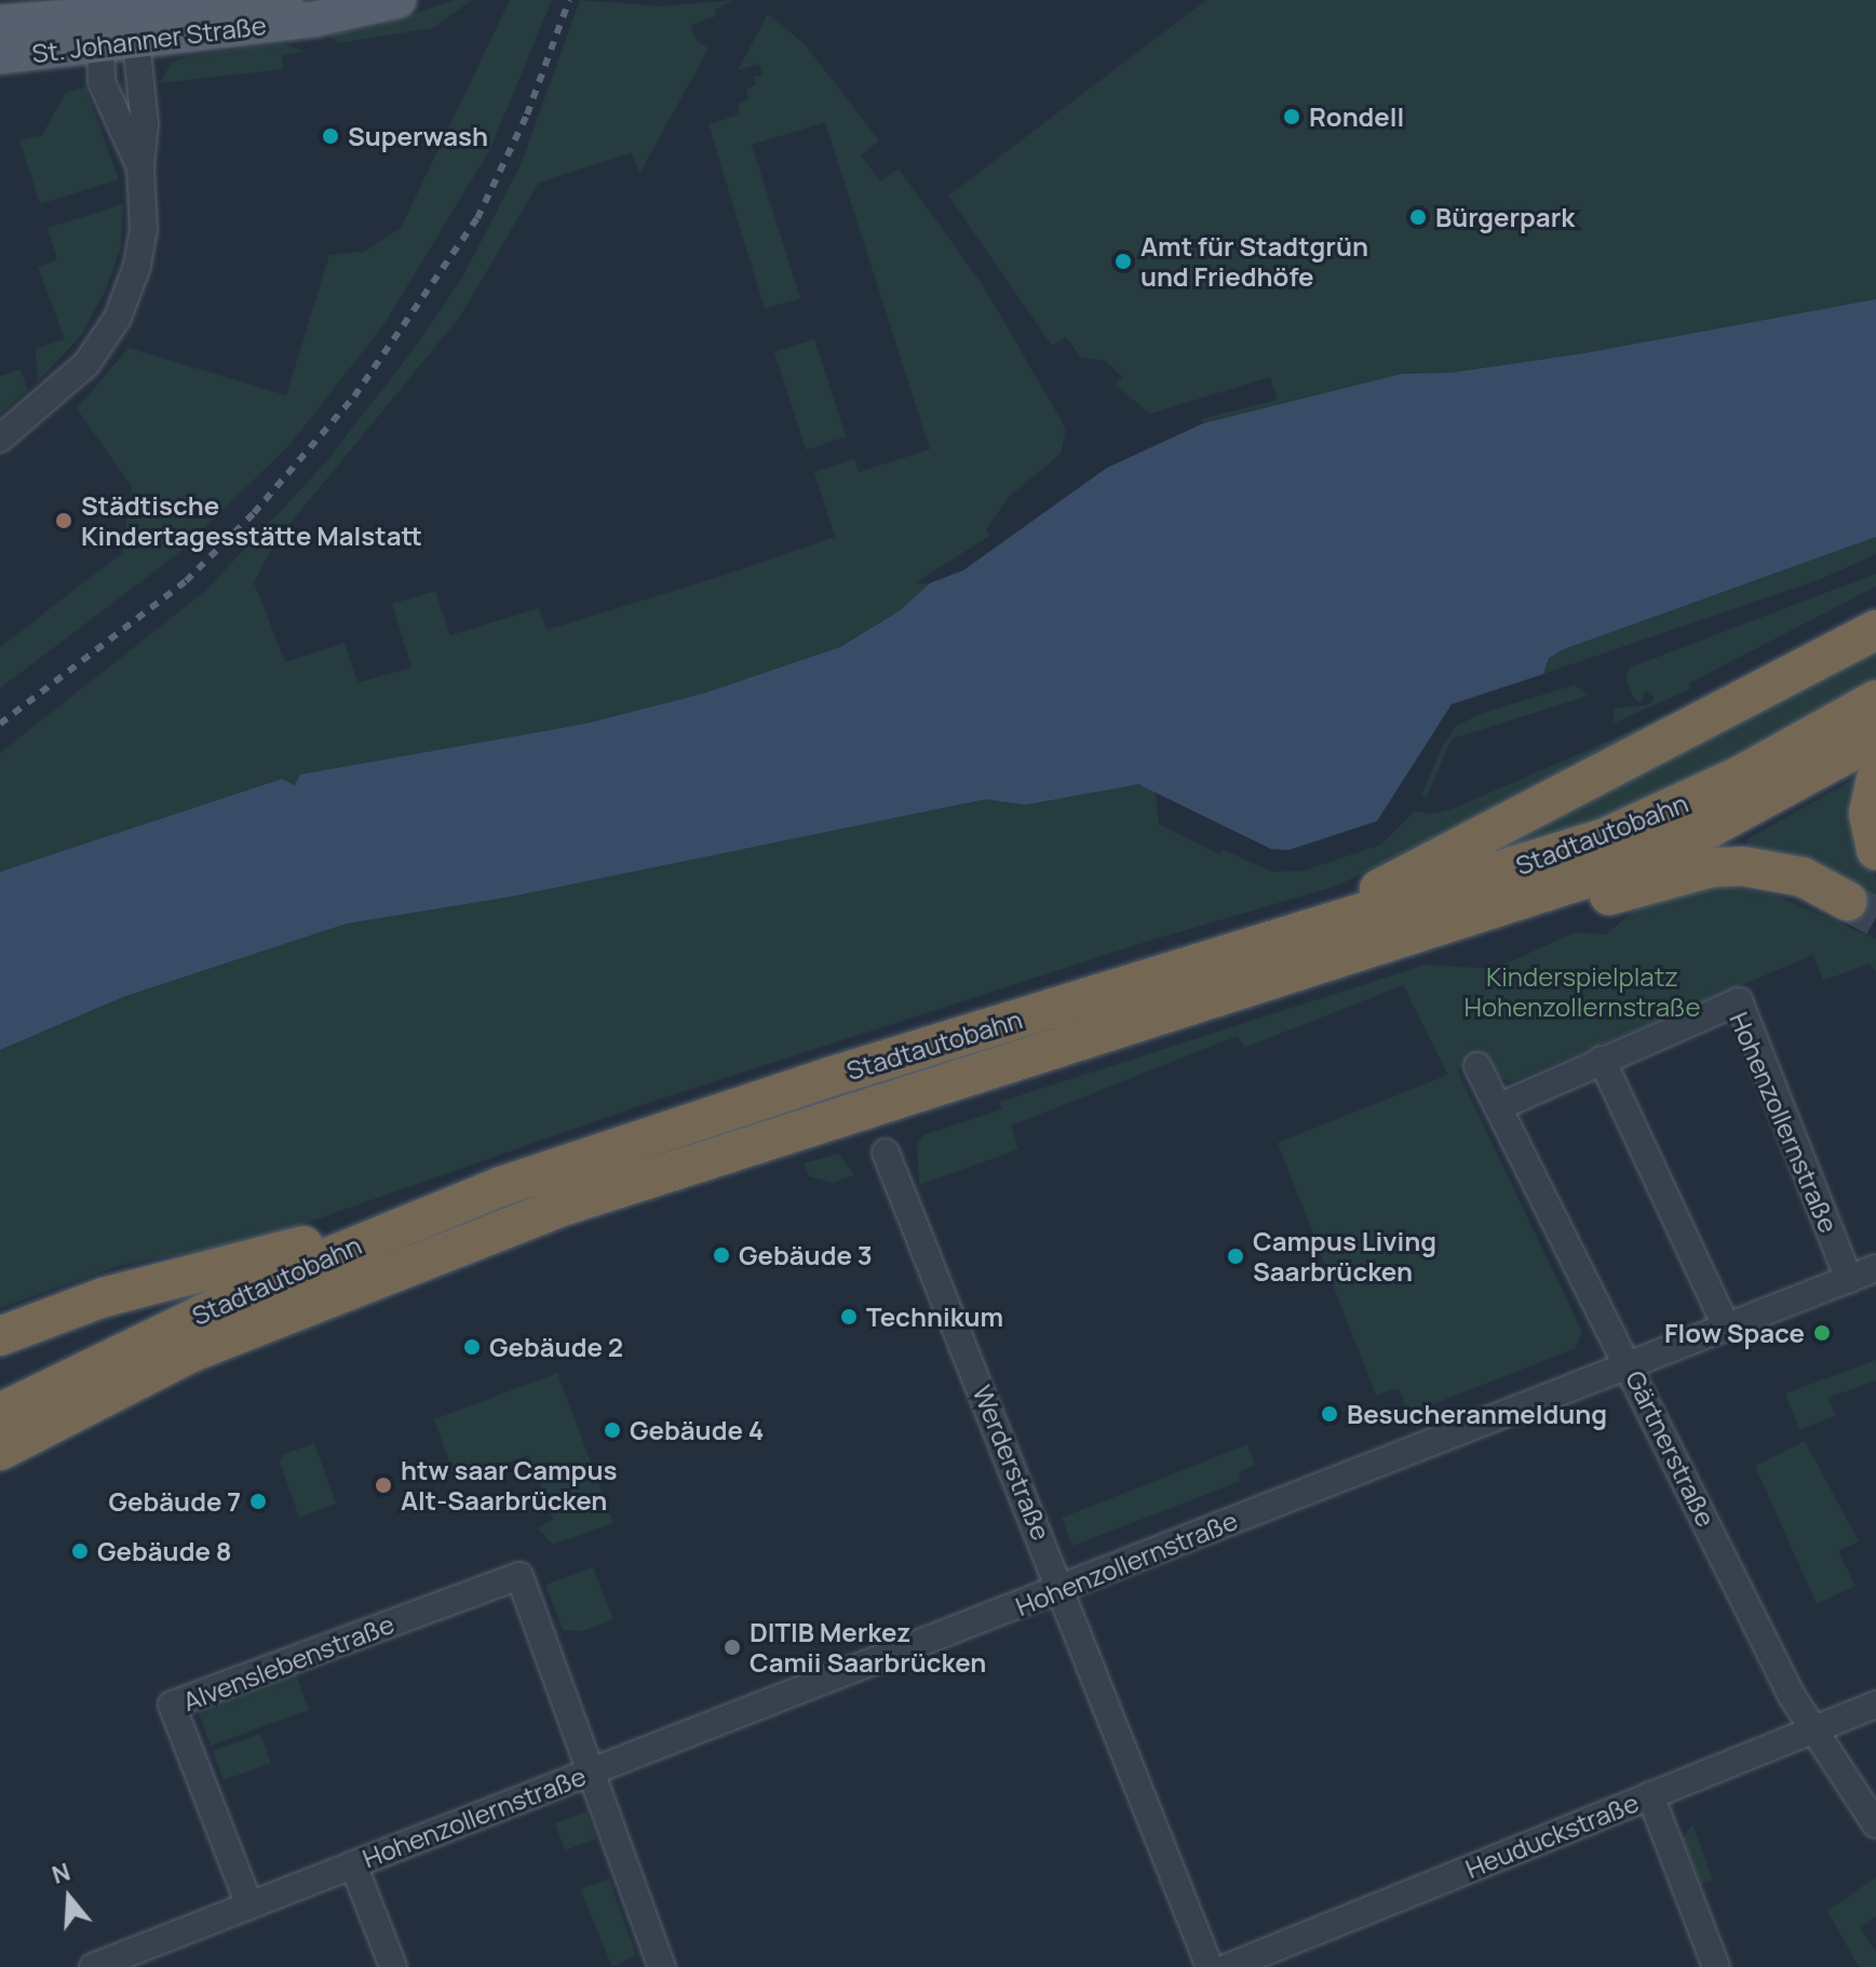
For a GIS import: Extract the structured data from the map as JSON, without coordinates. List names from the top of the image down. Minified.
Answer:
{"streets":{"highway":["Stadtautobahn"],"main road":["St. Johanner Straße"],"street":["Hohenzollernstraße","Gärtnerstraße","Werderstraße","Alvenslebenstraße","Heuduckstraße"]},"crossings":[["Hohenzollernstraße","Gärtnerstraße"],["Hohenzollernstraße","Werderstraße"],["Hohenzollernstraße","Alvenslebenstraße"],["Gärtnerstraße","Heuduckstraße"]],"parks":["Kinderspielplatz Hohenzollernstraße"],"places":["Rondell","Superwash","Bürgerpark","Amt für Stadtgrün und Friedhöfe","Städtische Kindertagesstätte Malstatt","Gebäude 3","Campus Living Saarbrücken","Technikum","Flow Space","Gebäude 2","Besucheranmeldung","Gebäude 4","htw saar Campus Alt-Saarbrücken","Gebäude 7","Gebäude 8","DITIB Merkez Camii Saarbrücken"],"north":"top"}
